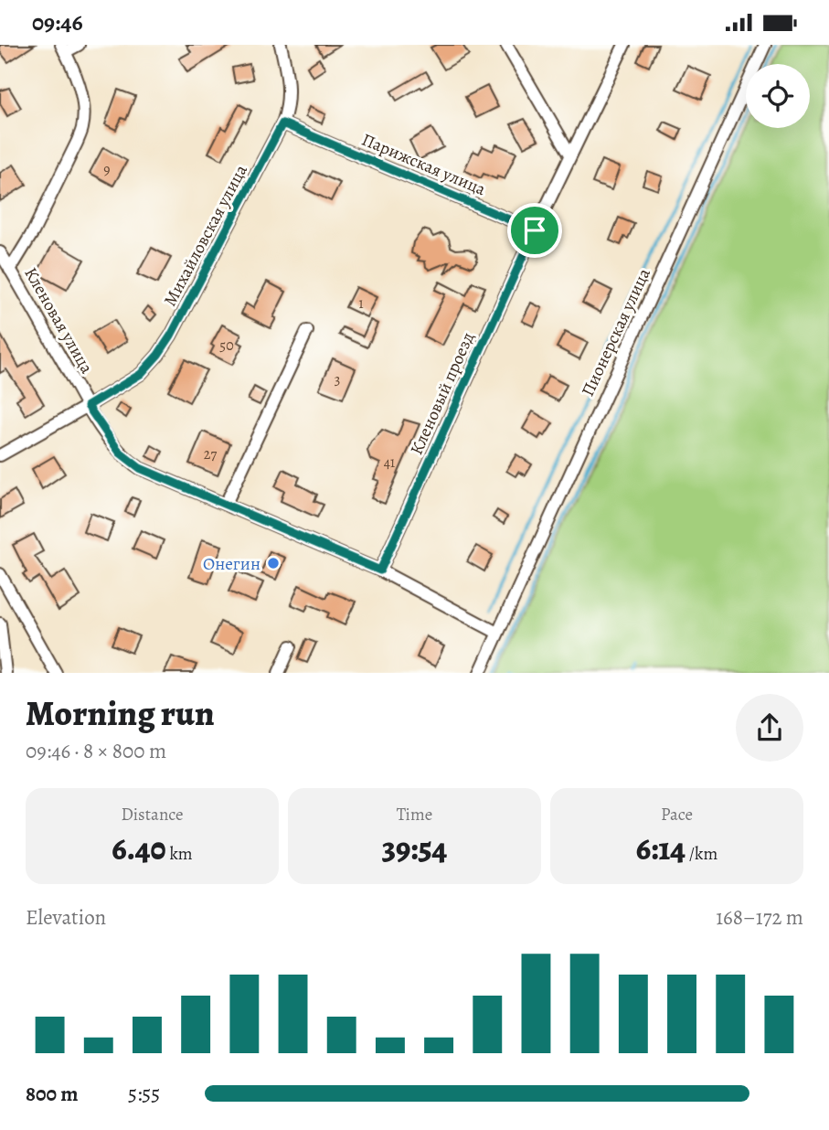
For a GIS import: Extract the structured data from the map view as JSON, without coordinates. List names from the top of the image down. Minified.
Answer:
{"streets":{"street":["Парижская улица","Михайловская улица","Кленовая улица","Пионерская улица","Кленовый проезд"]},"crossings":[["Парижская улица","Михайловская улица"],["Парижская улица","Кленовый проезд"],["Михайловская улица","Кленовая улица"],["Кленовая улица","Пионерская улица"],["Кленовая улица","Кленовый проезд"]],"places":["Онегин"],"house_numbers":["9","1","50","3","27","41"],"page":{"status":"09:46","heading":["Morning run","09:46 · 8 × 800 m"],"stats":[["Distance","6.40 km"],["Time","39:54"],["Pace","6:14 /km"]],"chart":["Elevation","168–172 m"],"list":[{"name":"800 m","note":"5:55"}]}}
